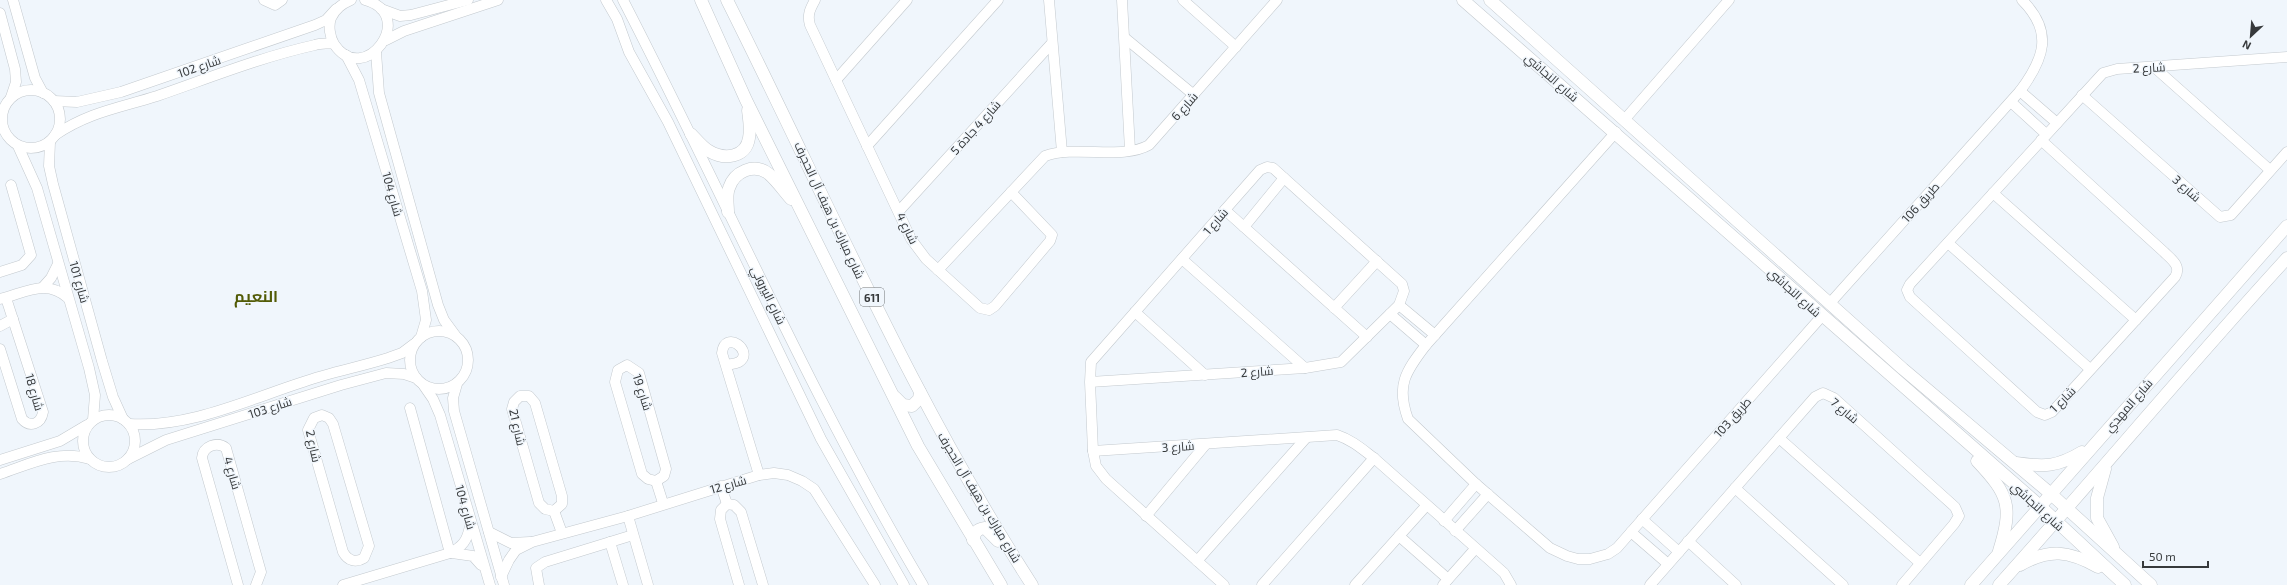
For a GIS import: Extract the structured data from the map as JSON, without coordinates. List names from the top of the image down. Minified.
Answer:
{"streets":{"main road":["شارع النجاشي","شارع مبارك بن هيف آل الحجرف","611","شارع المهدي"],"street":["شارع 102","شارع 2","شارع 6","شارع 4 جادة 5","شارع 3","شارع 104","طريق 106","شارع 1","شارع 4","شارع 101","شارع البيروني","شارع 18","شارع 19","شارع 103","شارع 7","طريق 103","شارع 21","شارع 12"]},"crossings":[["شارع 102","شارع 104"],["شارع 102","شارع 101"],["شارع 2","شارع 3"],["شارع 2","شارع 1"],["شارع النجاشي","طريق 106"],["شارع النجاشي","شارع المهدي"],["شارع النجاشي","طريق 103"],["شارع 6","شارع 4"],["شارع 4 جادة 5","شارع 4"],["شارع 3","شارع 1"],["شارع 104","شارع 103"],["شارع 104","شارع 12"],["شارع 101","شارع 103"]],"districts":["النعيم"],"scale_bar":"50 m","north":"bottom left"}
